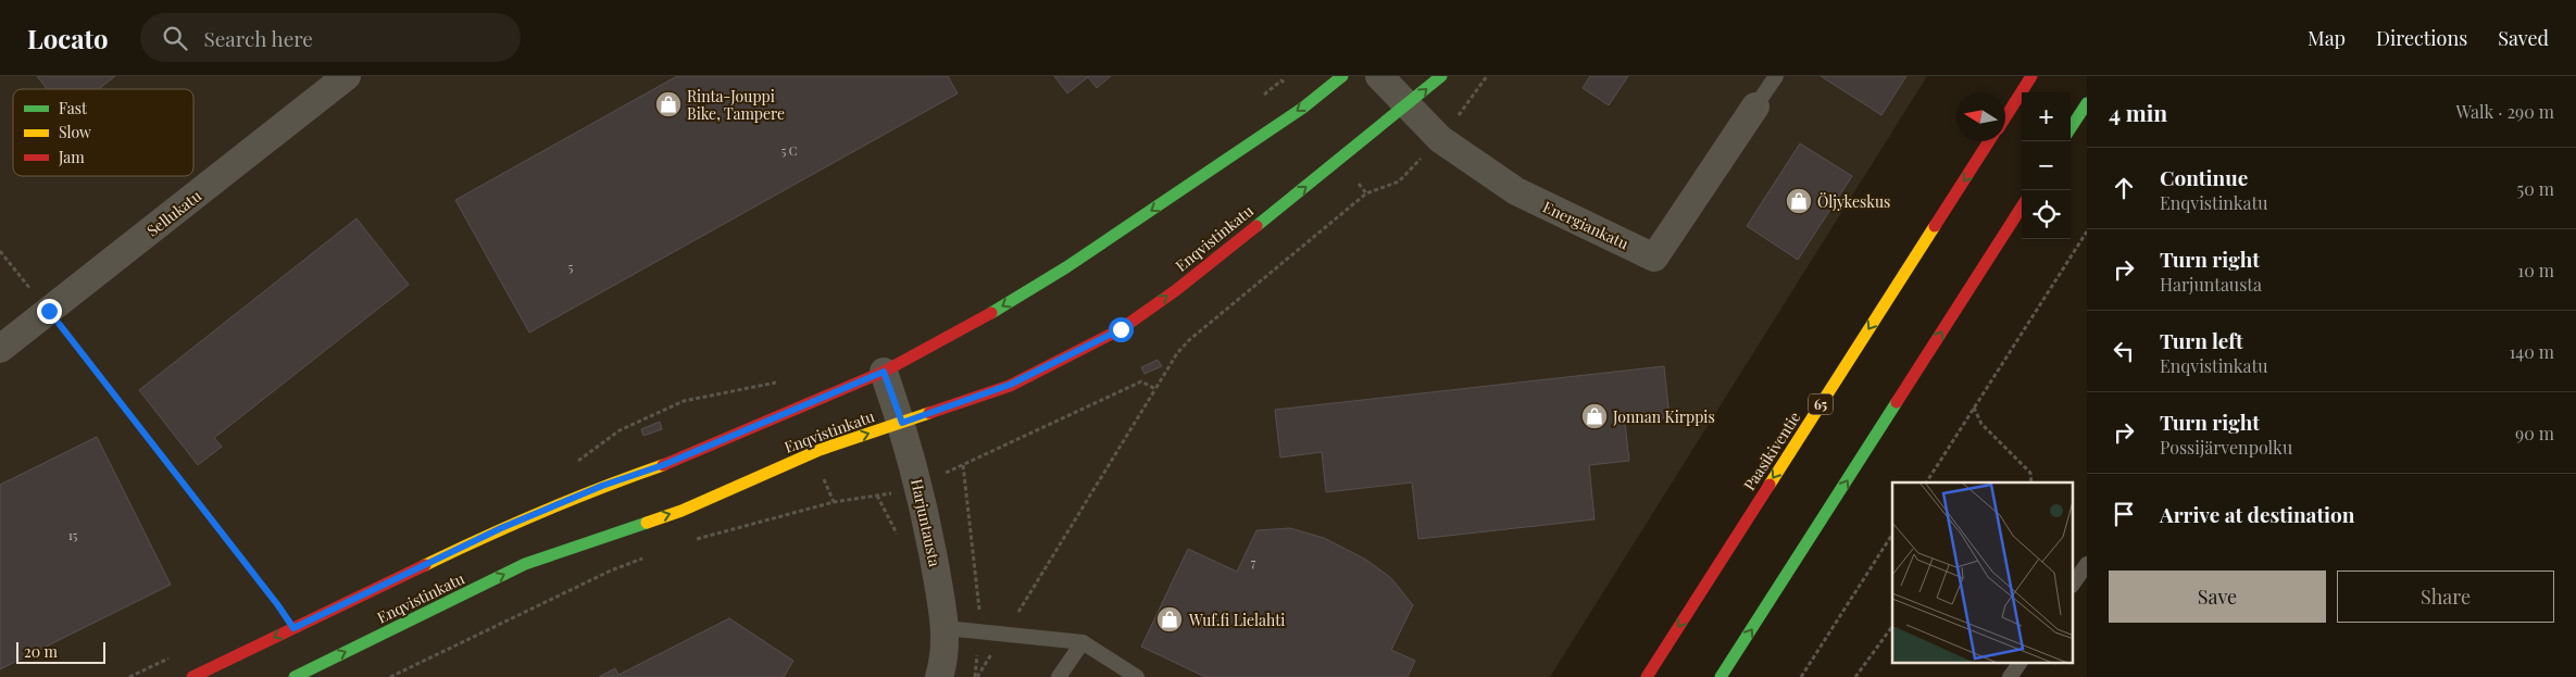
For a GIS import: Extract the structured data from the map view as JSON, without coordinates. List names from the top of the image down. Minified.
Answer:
{"streets":{"main road":["Enqvistinkatu","65","Paasikiventie"],"street":["Sellukatu","Energiankatu","Harjuntausta"]},"crossings":[["Energiankatu","Enqvistinkatu"],["Enqvistinkatu","Harjuntausta"]],"places":{"shop":["Rinta-Jouppi Bike, Tampere","Öljykeskus","Jonnan Kirppis","Wuf.fi Lielahti"]},"house_numbers":["5 C","5","15","7"],"legend":["Fast","Slow","Jam"],"scale_bar":"20 m","north":"left","page":{"header":"Locato","search":"Search here","nav":["Map","Directions","Saved"],"heading":["4 min","Walk · 290 m"],"map_buttons":["+","−"],"list":[["Continue","Enqvistinkatu","50 m"],["Turn right","Harjuntausta","10 m"],["Turn left","Enqvistinkatu","140 m"],["Turn right","Possijärvenpolku","90 m"],"Arrive at destination"],"buttons":["Save","Share"],"scale":"20 m"}}
